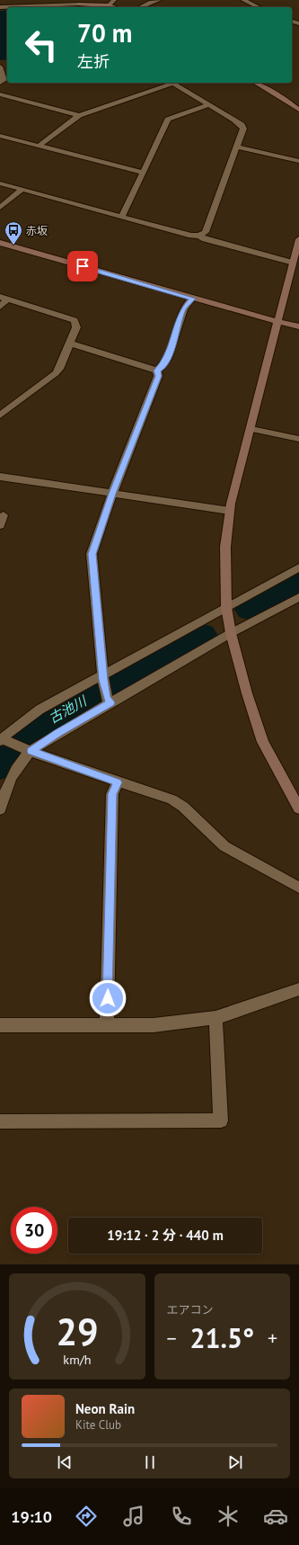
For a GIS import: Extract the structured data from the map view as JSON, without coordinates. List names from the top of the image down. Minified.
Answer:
{"water":["古池川"],"places":{"bus stop":["赤坂"]},"page":{"turn":["70 m","左折"],"limit":"30","trip":"19:12 · 2 分 · 440 m","tile":"エアコン","heat":["−","21.5°","+"],"song":["Neon Rain","Kite Club"],"tabs":"19:10","gauge":["29","km/h"]}}
